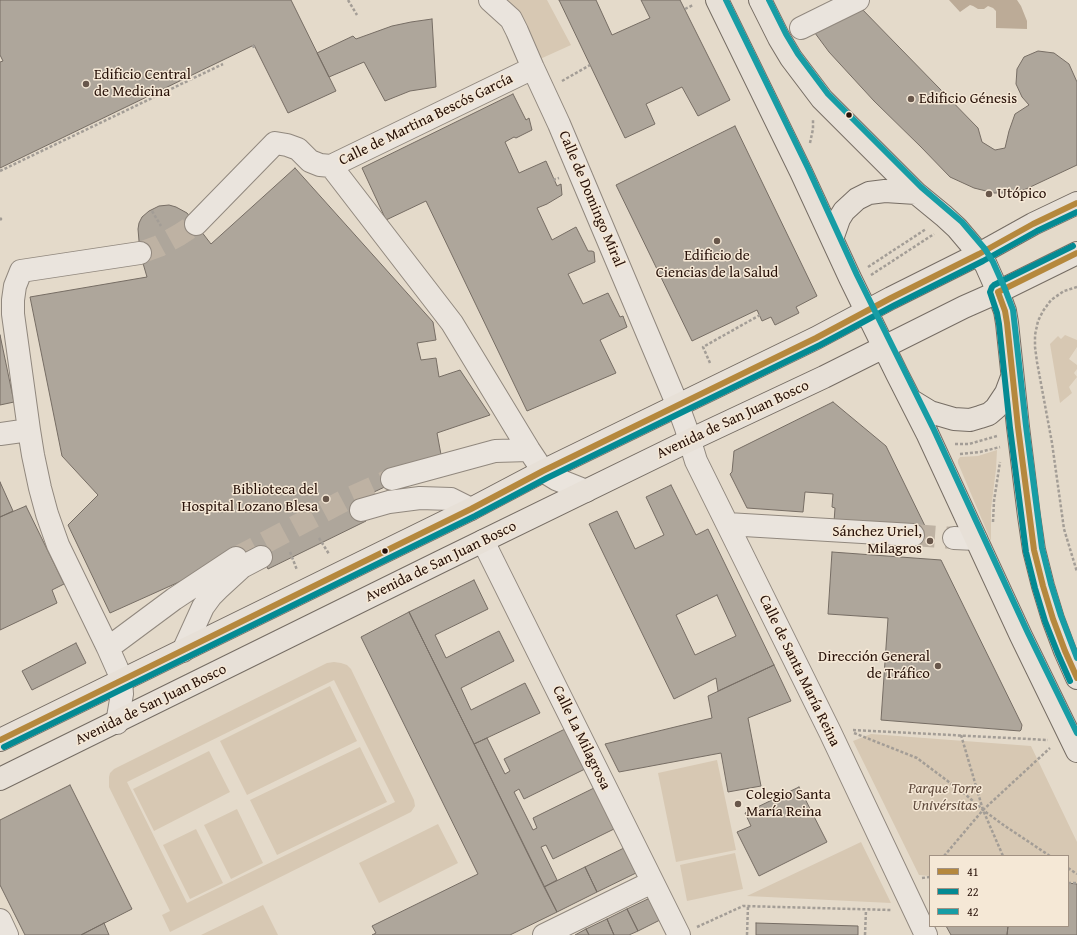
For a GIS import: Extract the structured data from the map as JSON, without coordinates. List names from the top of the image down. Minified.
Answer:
{"streets":{"main road":["Avenida de San Juan Bosco"],"street":["Calle de Martina Bescós García","Calle de Domingo Miral","Calle de Santa María Reina","Calle La Milagrosa"]},"crossings":[["Calle de Martina Bescós García","Calle de Domingo Miral"],["Calle de Domingo Miral","Calle de Santa María Reina"],["Avenida de San Juan Bosco","Calle de Santa María Reina"],["Avenida de San Juan Bosco","Calle La Milagrosa"]],"parks":["Parque Torre Univérsitas"],"places":["Edificio Central de Medicina","Edificio Génesis","Utópico","Edificio de Ciencias de la Salud","Biblioteca del Hospital Lozano Blesa","Sánchez Uriel, Milagros","Dirección General de Tráfico","Colegio Santa María Reina"],"lines":["transit line 42","transit line 41","transit line 22"],"legend":["41","22","42"]}
